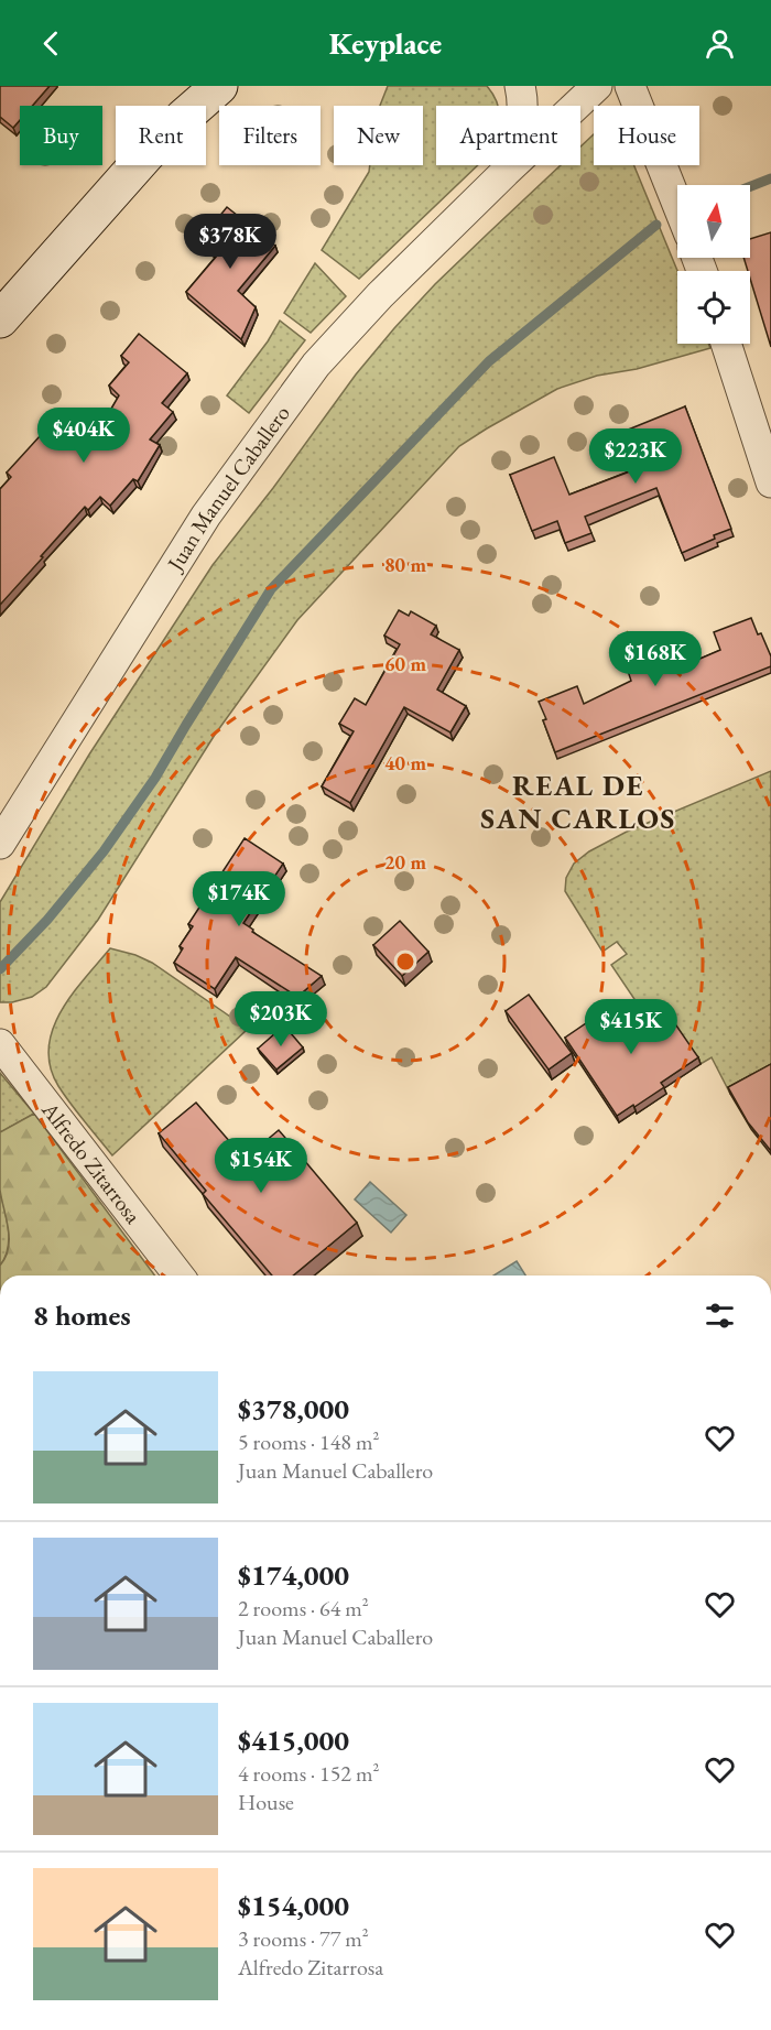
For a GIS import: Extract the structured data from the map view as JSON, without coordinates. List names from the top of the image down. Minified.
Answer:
{"streets":{"street":["Juan Manuel Caballero","Alfredo Zitarrosa"]},"districts":["REAL DE SAN CARLOS"],"north":"top","page":{"header":"Keyplace","chip":["Buy","Rent","Filters","New","Apartment","House"],"price":["$378K","$404K","$223K","$168K","$174K","$203K","$415K","$154K"],"heading":"8 homes","list":[{"name":"$378,000","note":"5 rooms · 148 m² · Juan Manuel Caballero"},{"name":"$174,000","note":"2 rooms · 64 m² · Juan Manuel Caballero"},{"name":"$415,000","note":"4 rooms · 152 m² · House"},{"name":"$154,000","note":"3 rooms · 77 m² · Alfredo Zitarrosa"}]},"rings":["80 m","60 m","40 m","20 m"]}
